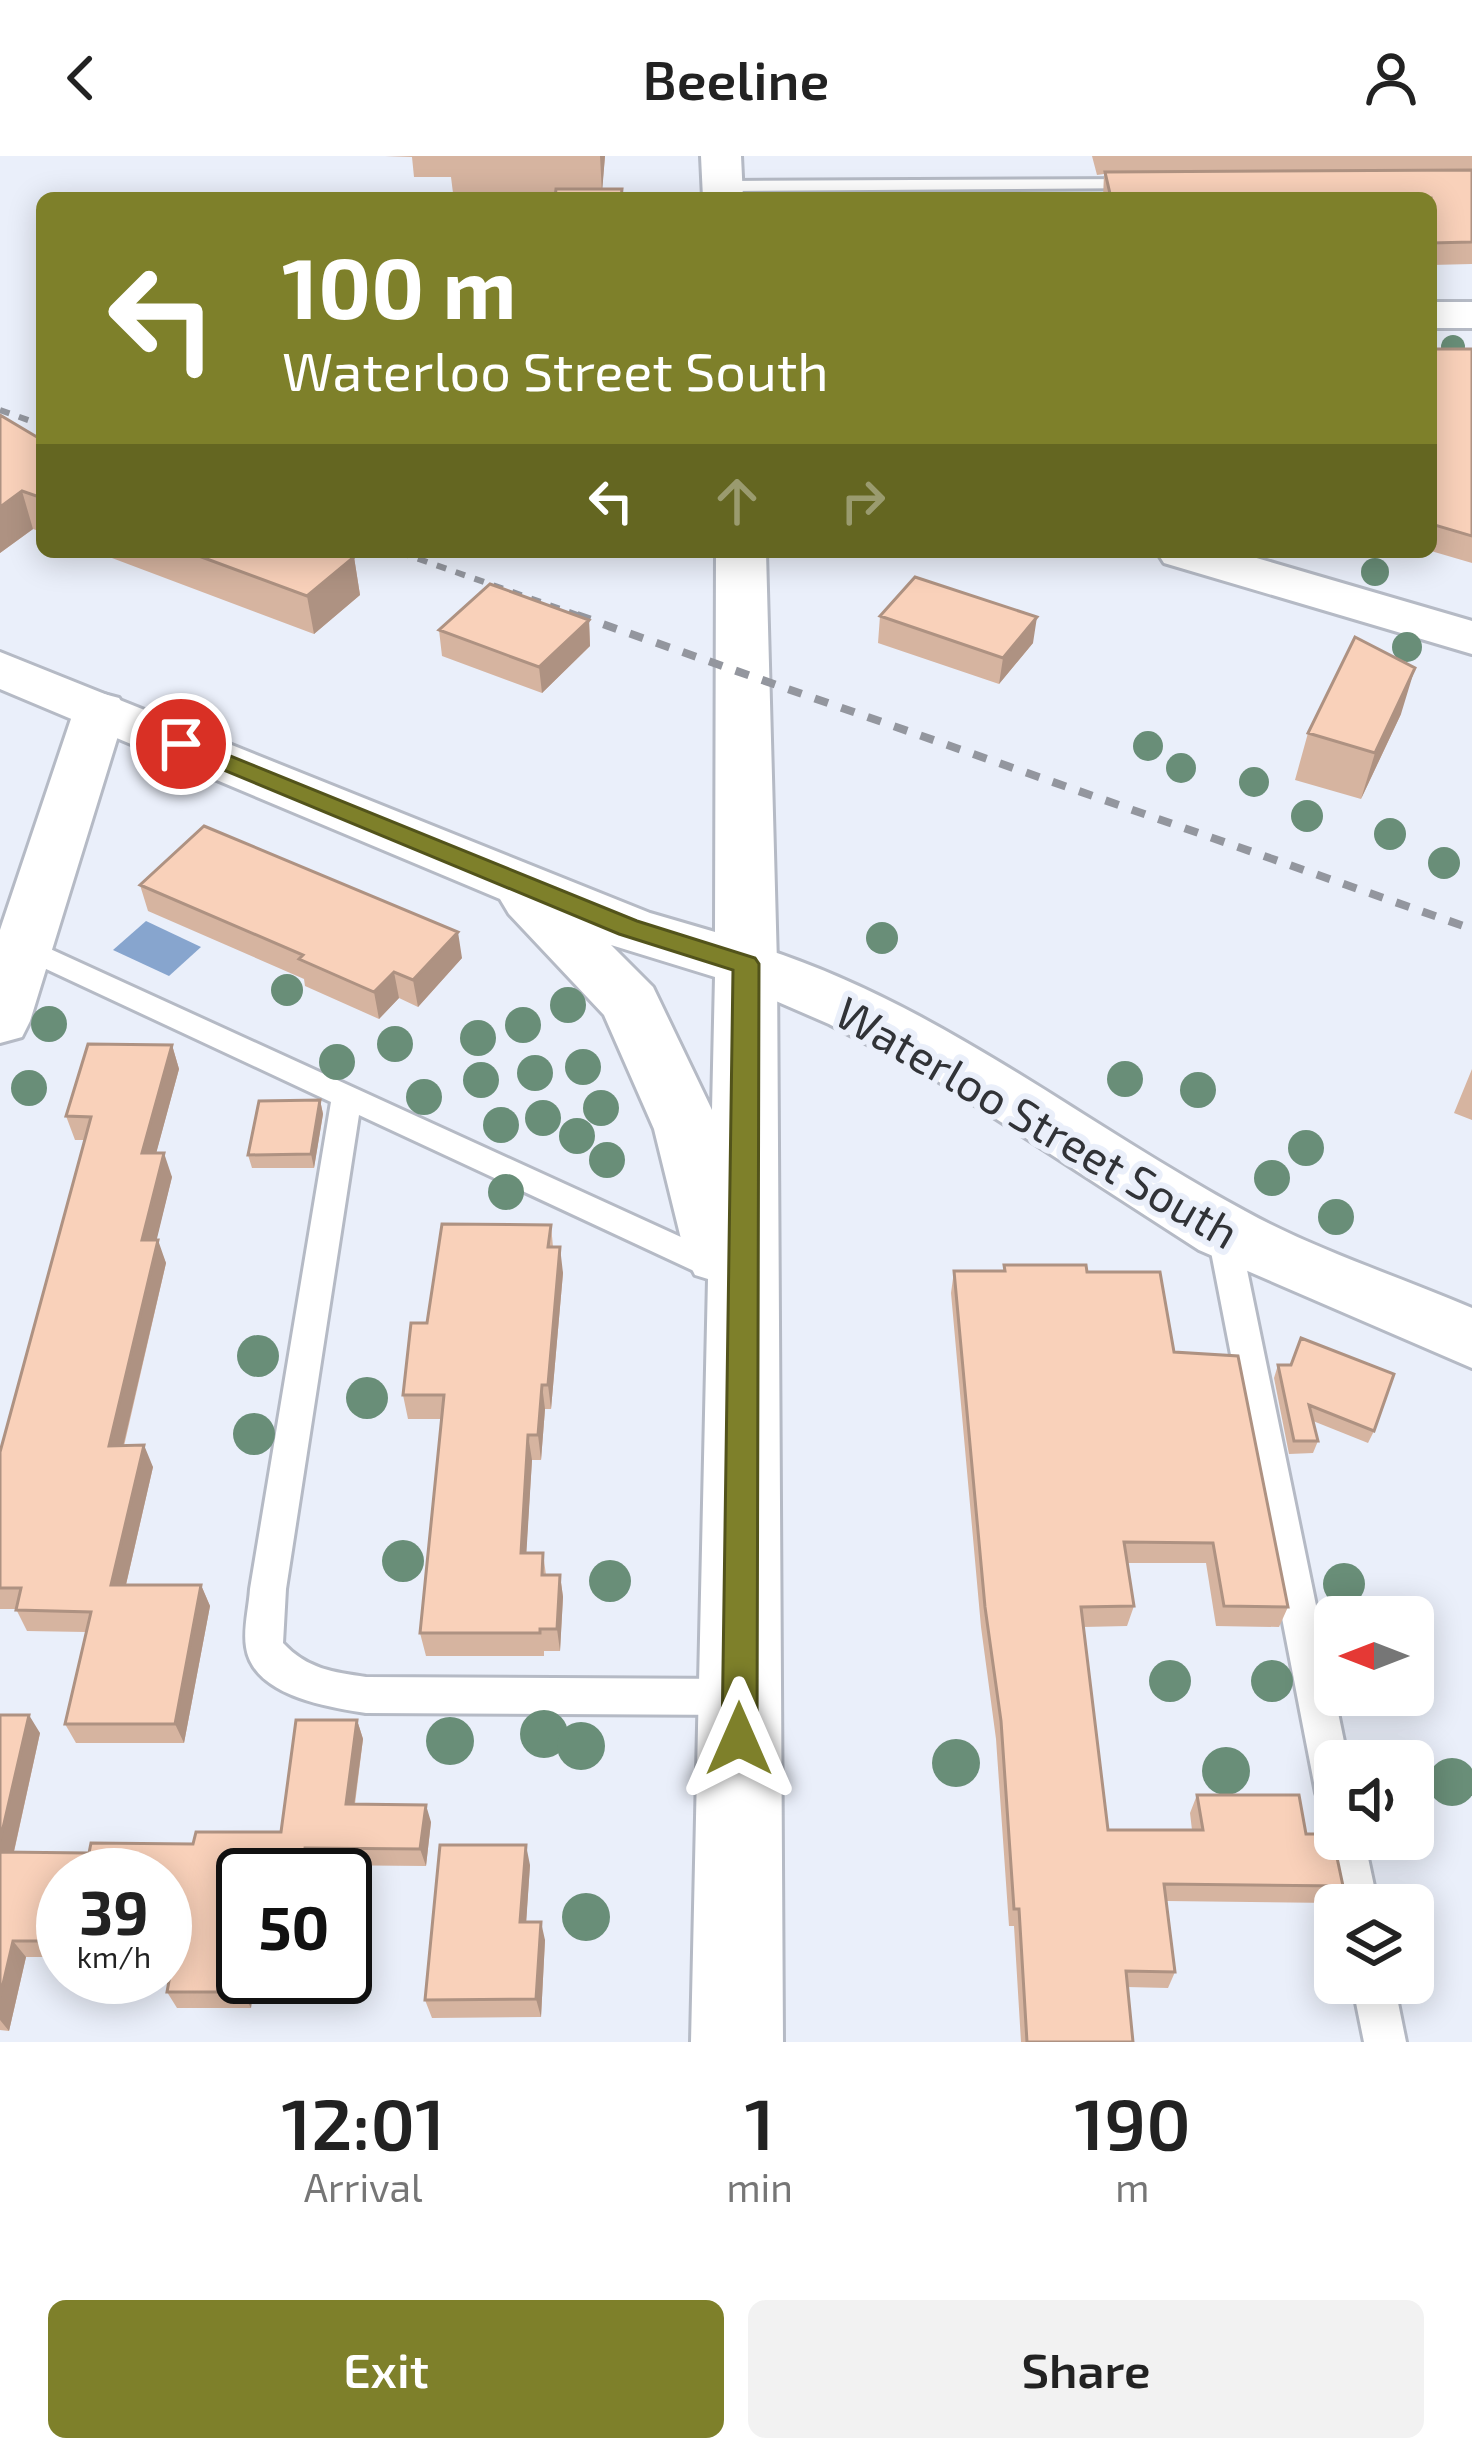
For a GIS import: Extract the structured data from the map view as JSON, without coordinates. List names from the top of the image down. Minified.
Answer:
{"streets":{"main road":["Waterloo Street South"]},"north":"left","page":{"header":"Beeline","turn":["100 m","Waterloo Street South"],"speed":"39 km/h","limit":"50","eta":["12:01","Arrival","1","min","190","m"],"buttons":["Exit","Share"]}}
